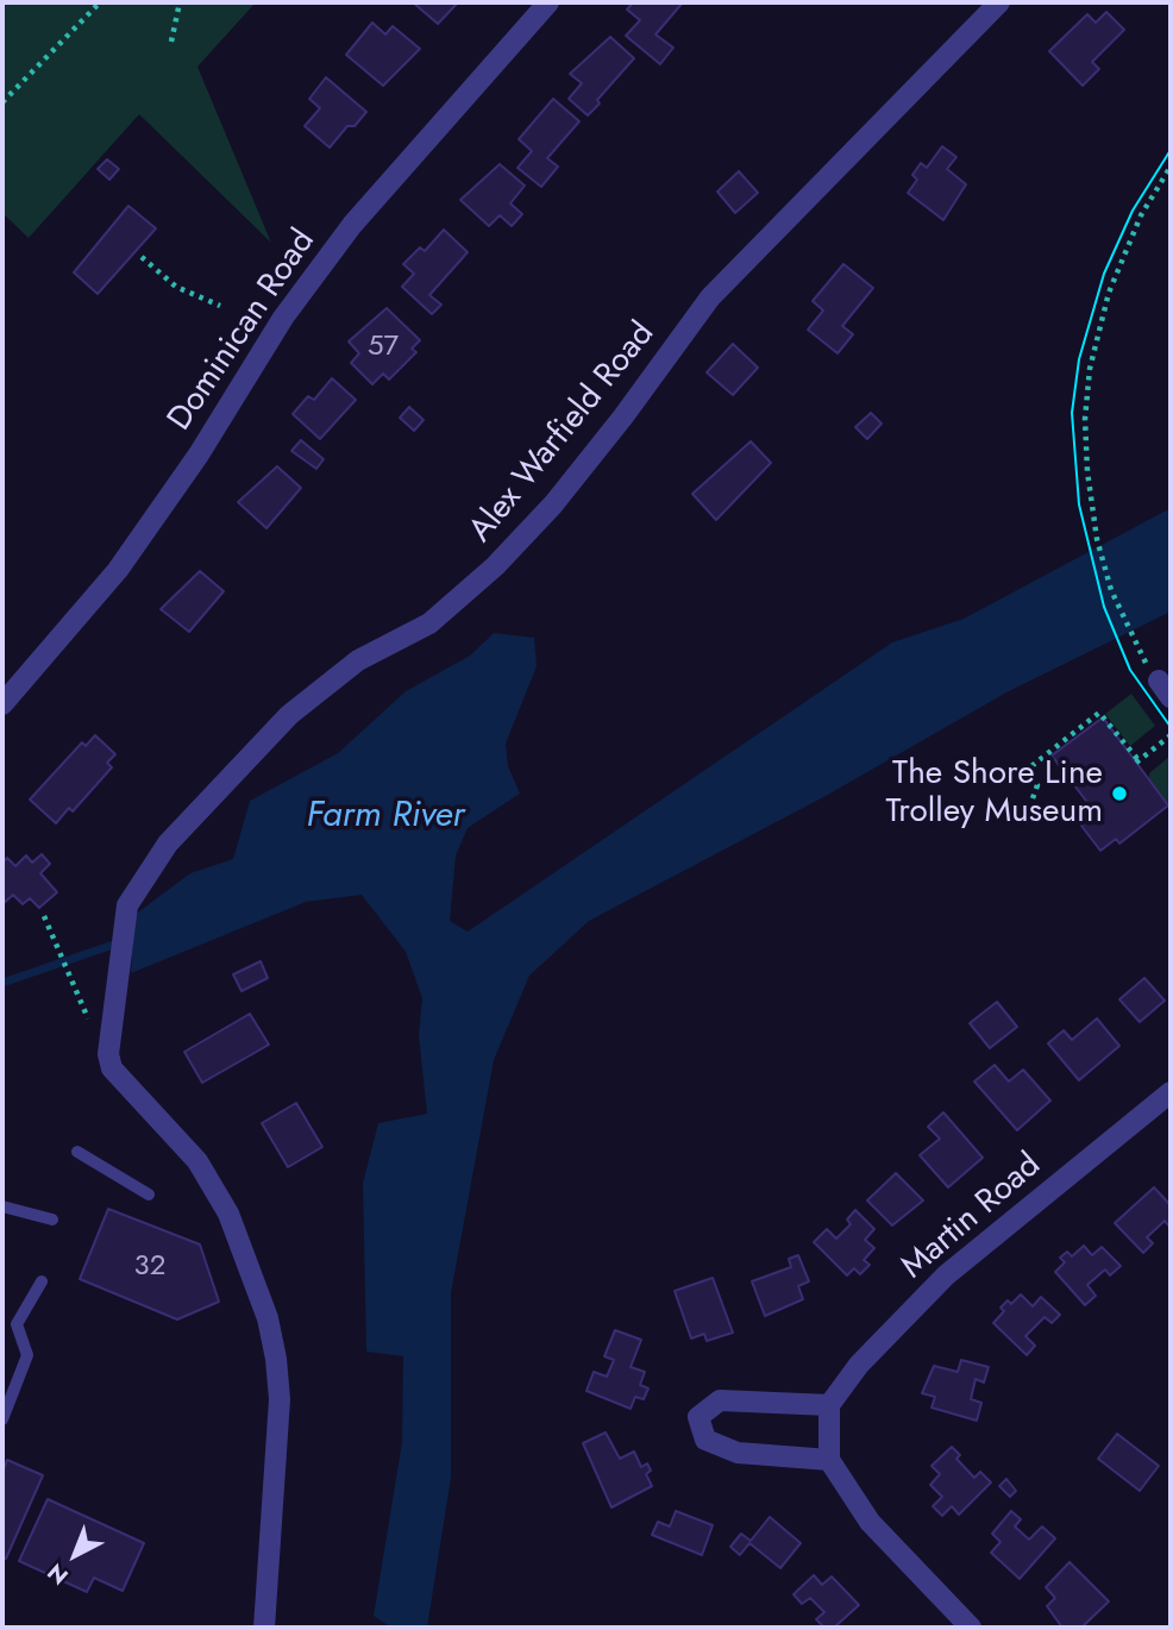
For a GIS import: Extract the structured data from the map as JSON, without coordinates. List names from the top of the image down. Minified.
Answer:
{"streets":{"street":["Dominican Road","Alex Warfield Road","Martin Road"]},"water":["Farm River"],"places":["The Shore Line Trolley Museum"],"house_numbers":["57","32"],"north":"bottom left"}
